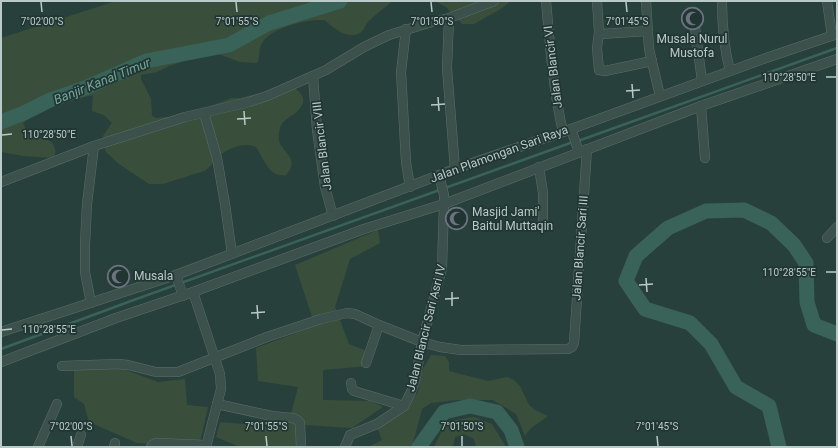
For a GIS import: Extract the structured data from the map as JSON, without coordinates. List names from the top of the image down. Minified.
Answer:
{"streets":{"street":["Jalan Blancir VI","Jalan Blancir VIII","Jalan Plamongan Sari Raya","Jalan Blancir Sari III","Jalan Blancir Sari Asri IV"]},"crossings":[["Jalan Blancir VI","Jalan Plamongan Sari Raya"],["Jalan Blancir VI","Jalan Blancir Sari III"],["Jalan Blancir VIII","Jalan Plamongan Sari Raya"],["Jalan Plamongan Sari Raya","Jalan Blancir Sari Asri IV"],["Jalan Blancir Sari III","Jalan Blancir Sari Asri IV"]],"water":["Banjir Kanal Timur"],"places":{"mosque":["Musala Nurul Mustofa","Masjid Jami' Baitul Muttaqin","Musala"]},"coordinates":["7°02'00\"S","7°01'55\"S","7°01'50\"S","7°01'45\"S","110°28'50\"E","110°28'55\"E"]}
